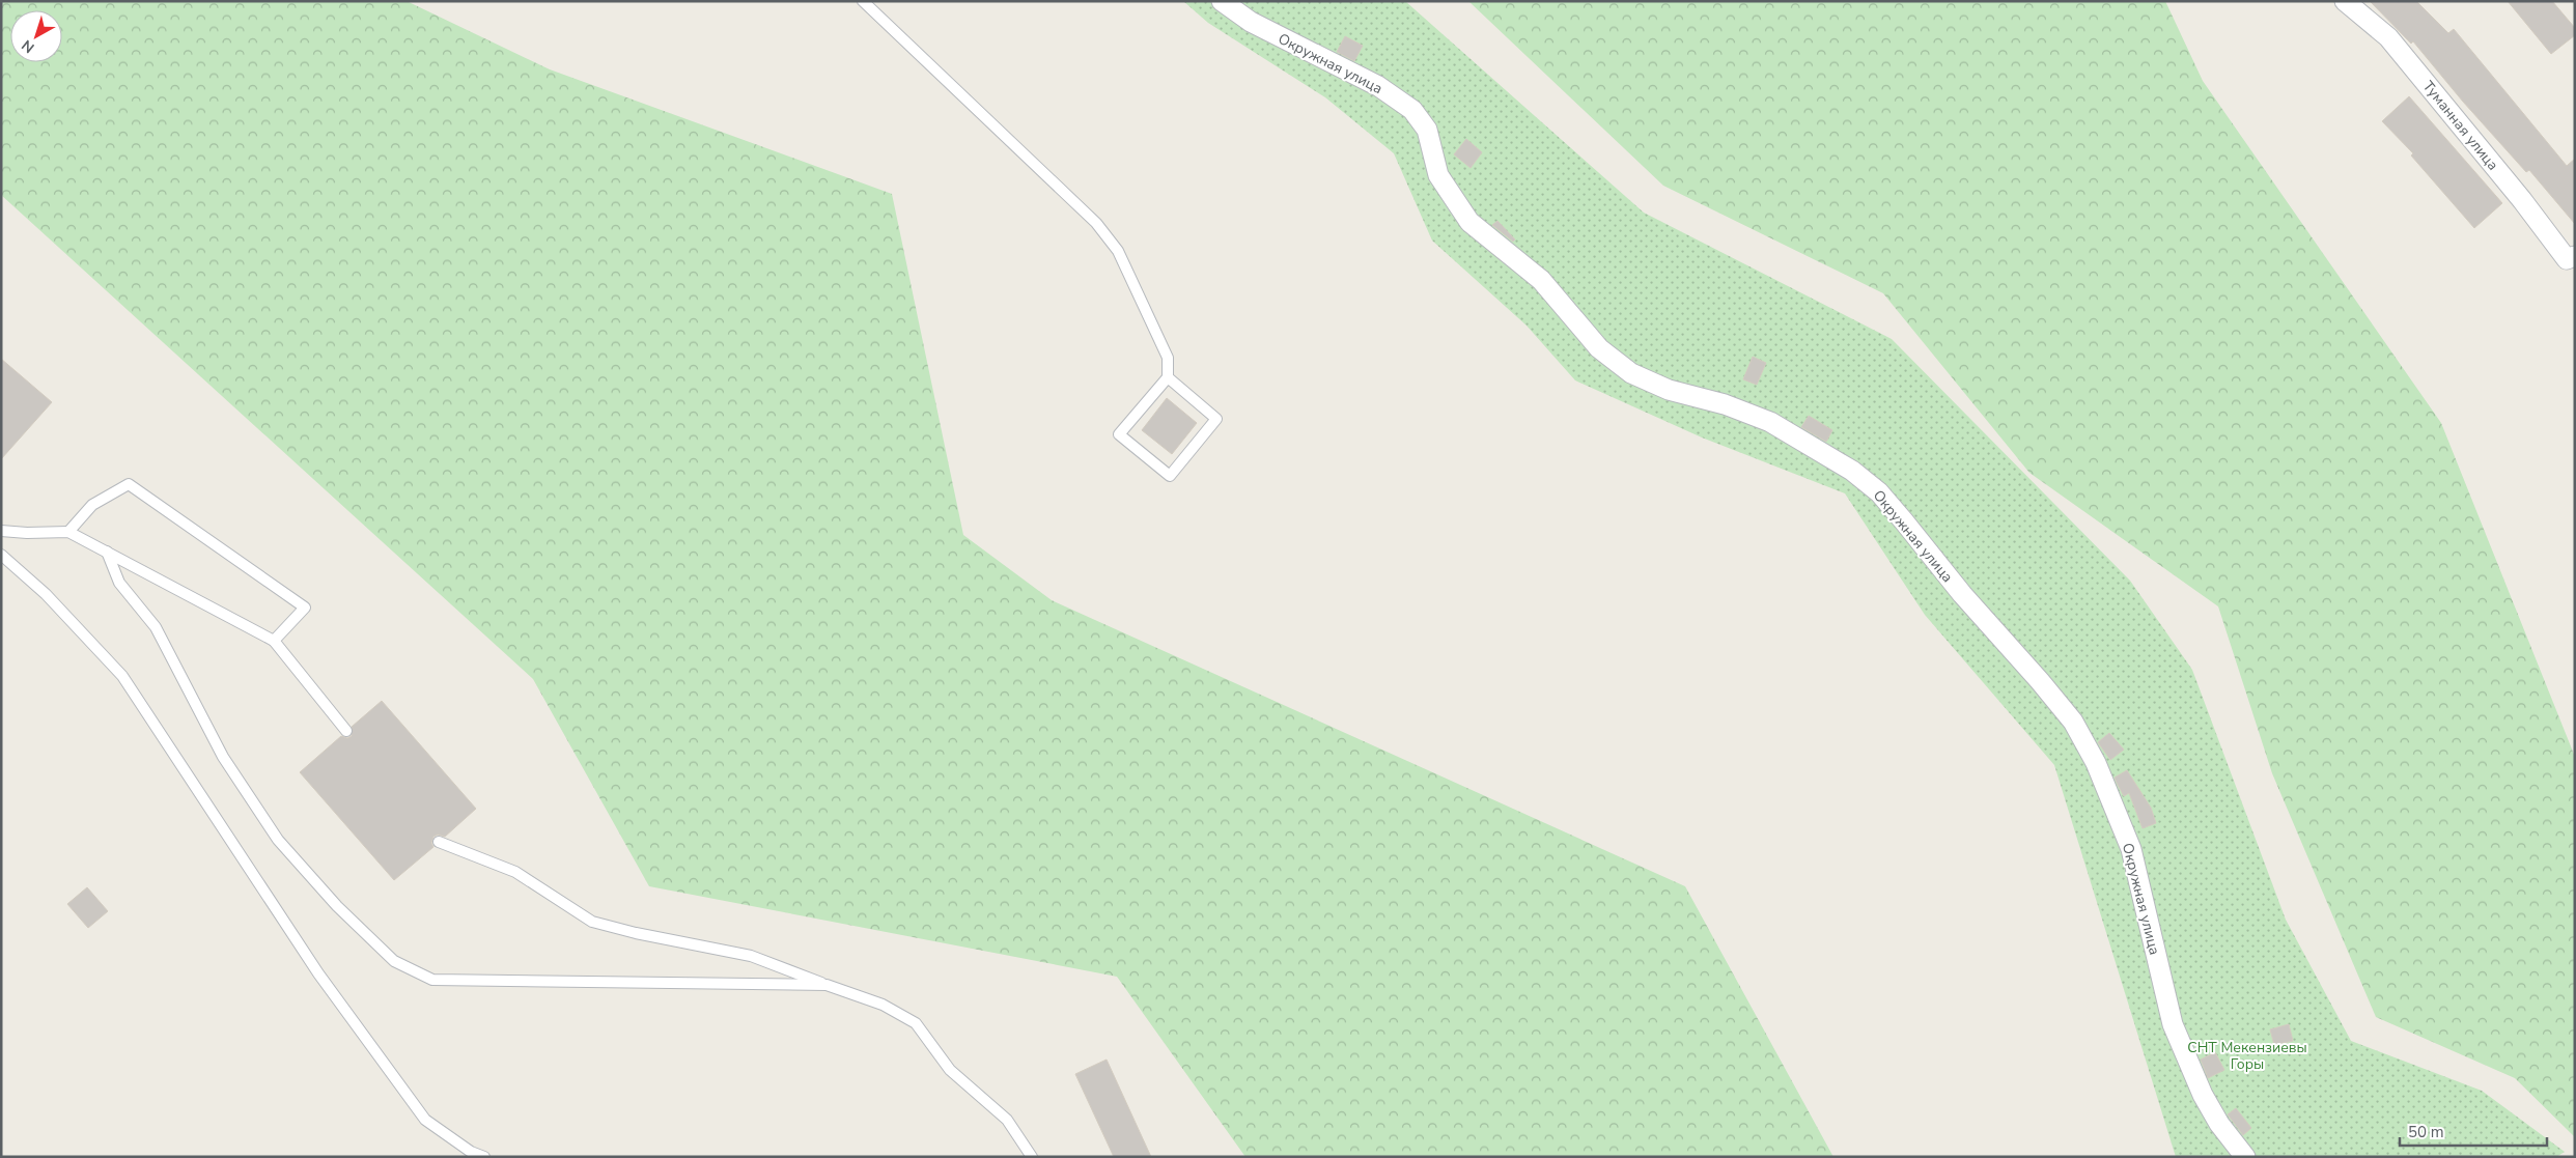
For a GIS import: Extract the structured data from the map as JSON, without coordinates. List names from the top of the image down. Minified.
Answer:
{"streets":{"street":["Окружная улица","Туманная улица"]},"parks":["СНТ Мекензиевы Горы"],"scale_bar":"50 m","north":"bottom left"}
